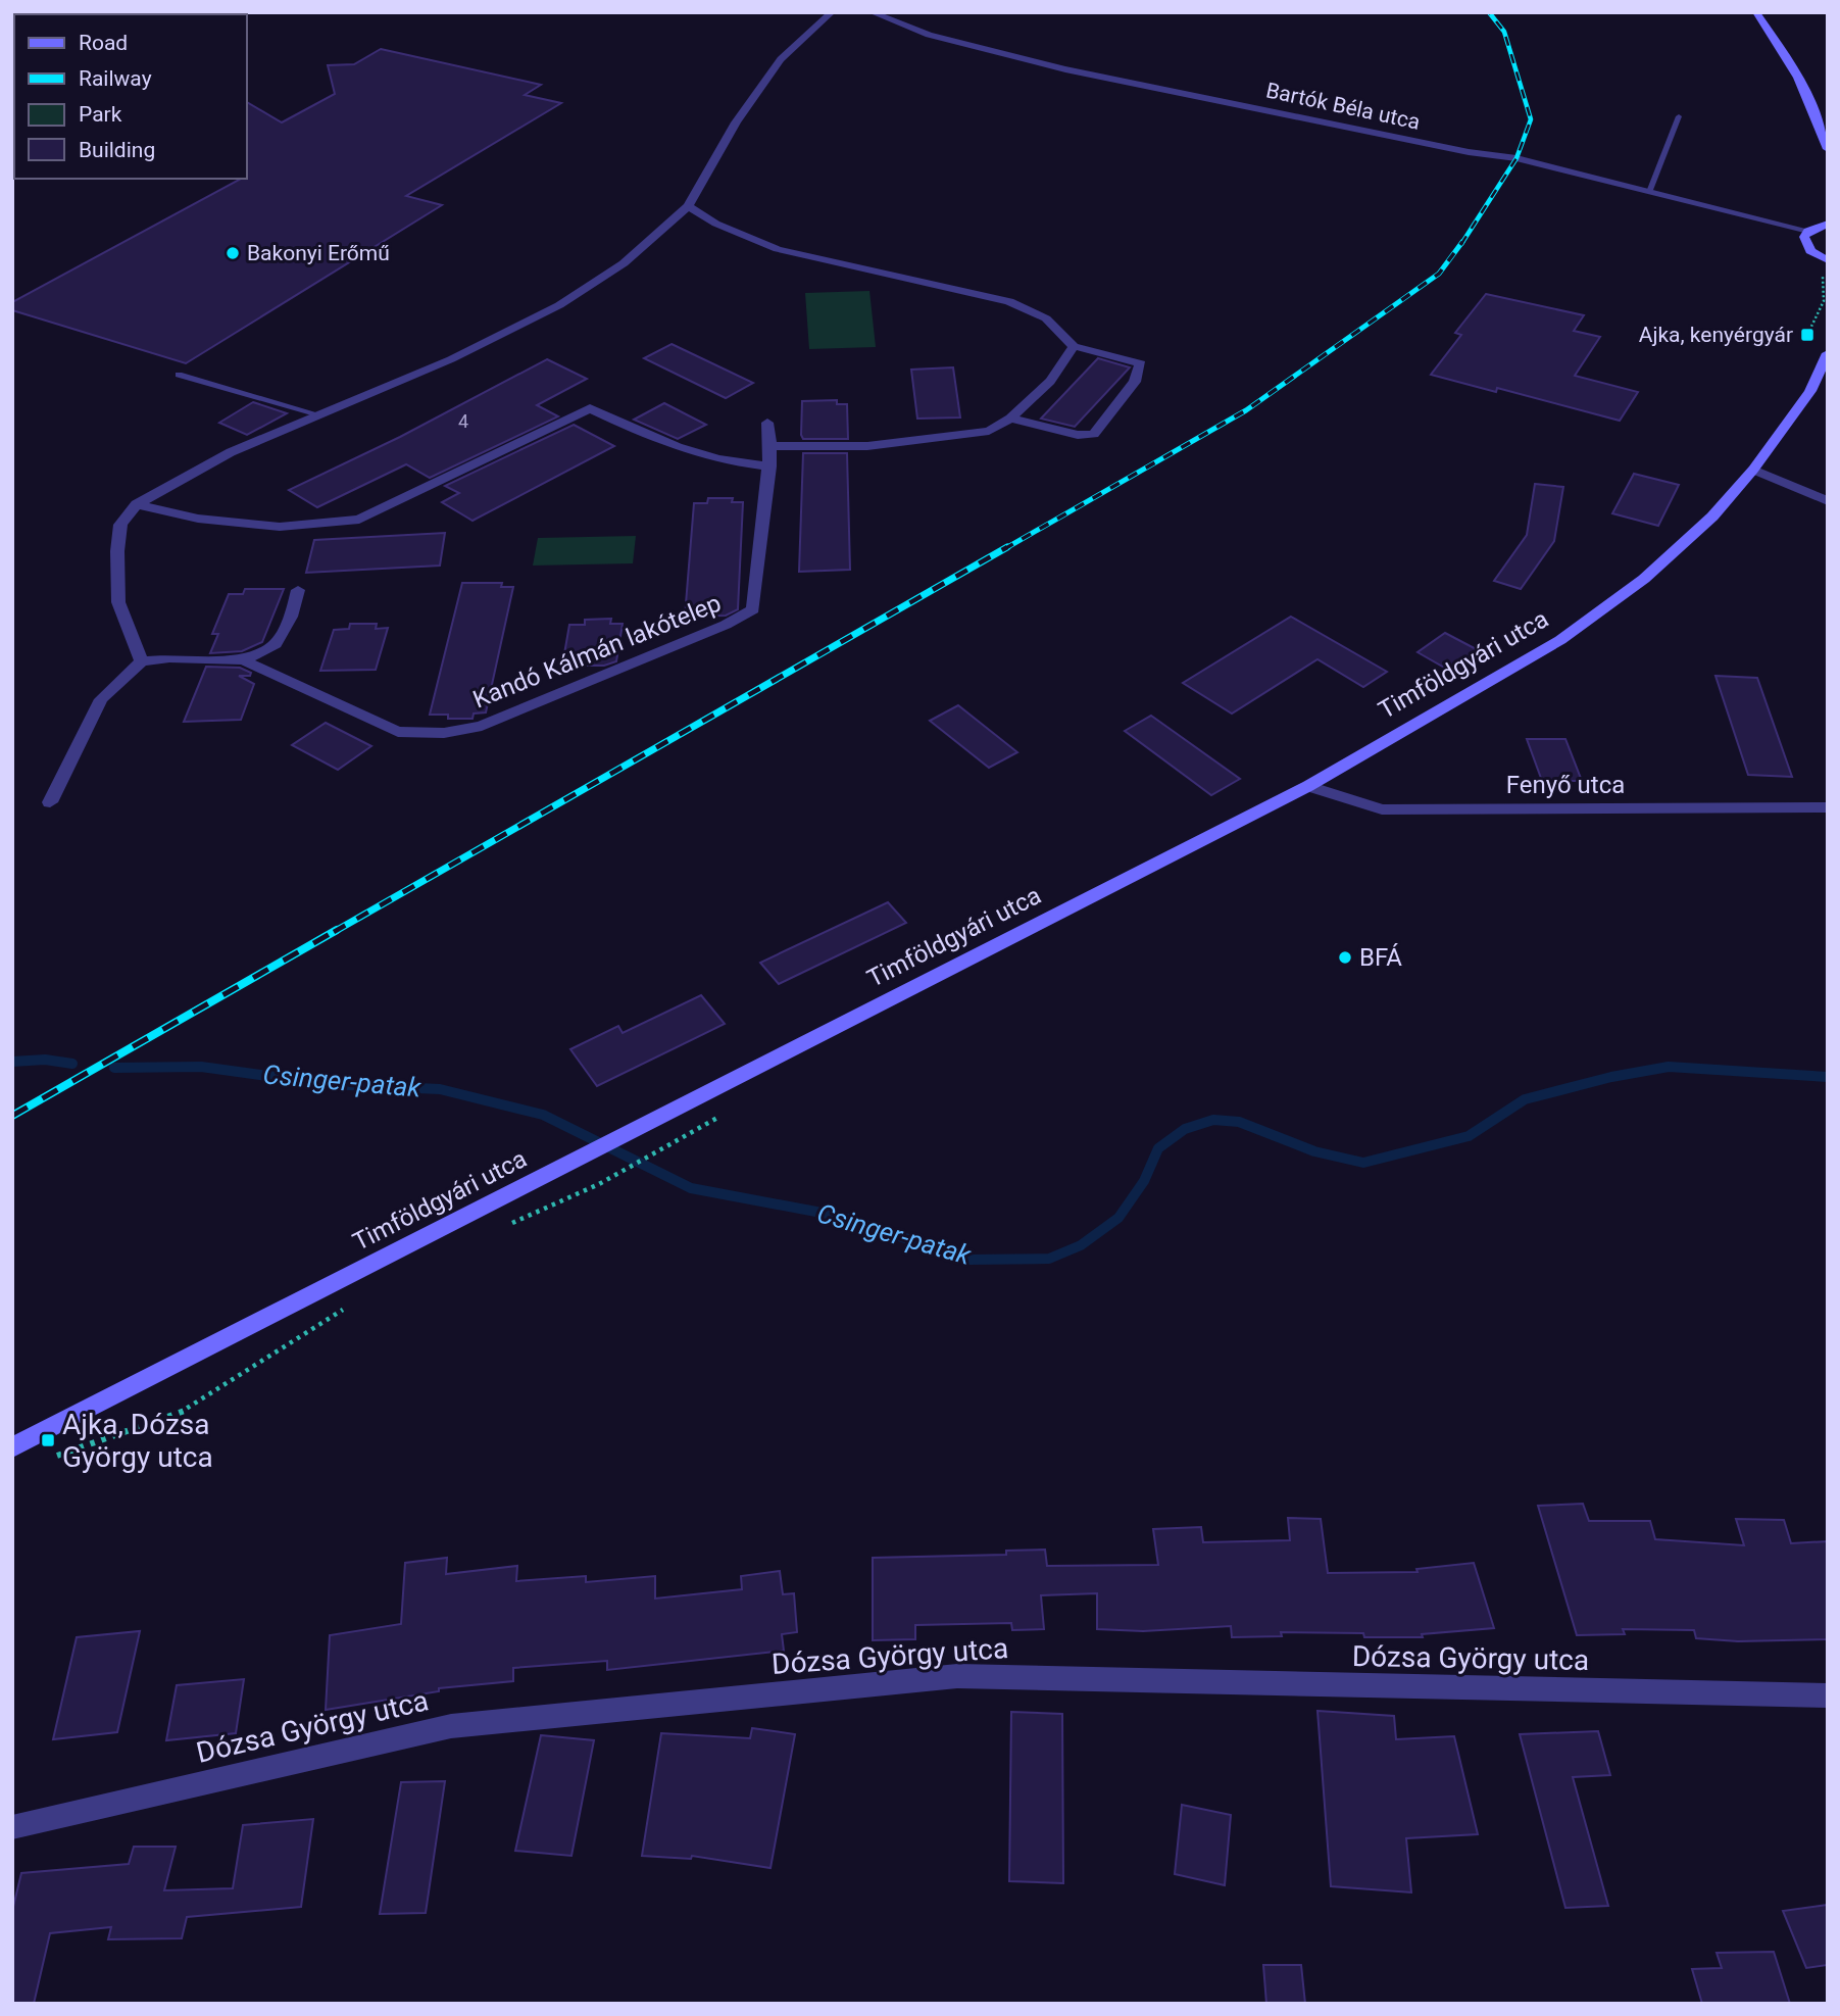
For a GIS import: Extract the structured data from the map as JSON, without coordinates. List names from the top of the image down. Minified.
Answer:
{"streets":{"main road":["Timföldgyári utca"],"street":["Bartók Béla utca","Kandó Kálmán lakótelep","Fenyő utca","Dózsa György utca"]},"crossings":[["Timföldgyári utca","Fenyő utca"]],"water":["Csinger-patak"],"places":{"other":["Bakonyi Erőmű","BFÁ"],"transit":["Ajka, kenyérgyár","Ajka, Dózsa György utca"]},"house_numbers":["4"],"legend":["Road","Railway","Park","Building"]}
